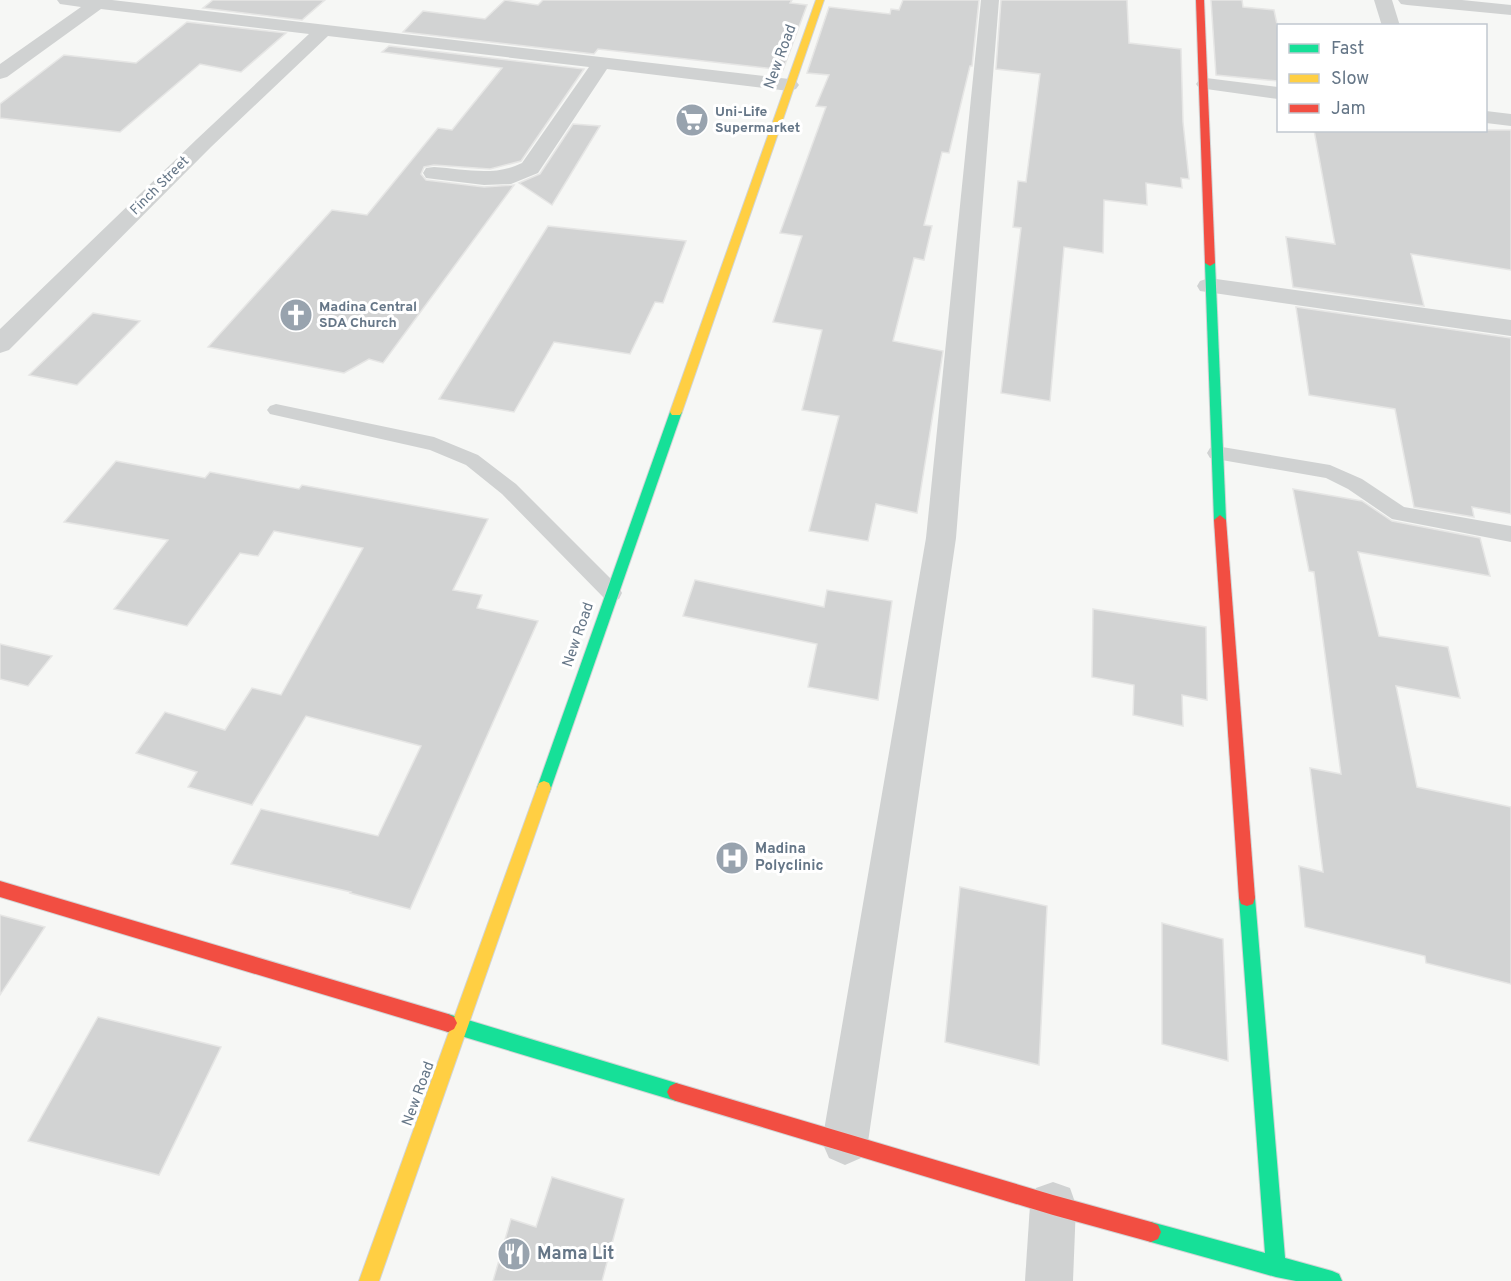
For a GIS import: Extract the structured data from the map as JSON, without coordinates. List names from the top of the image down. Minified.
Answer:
{"streets":{"street":["New Road","Finch Street"]},"places":{"supermarket":["Uni-Life Supermarket"],"church":["Madina Central SDA Church"],"hospital":["Madina Polyclinic"],"restaurant":["Mama Lit"]},"legend":["Fast","Slow","Jam"]}
